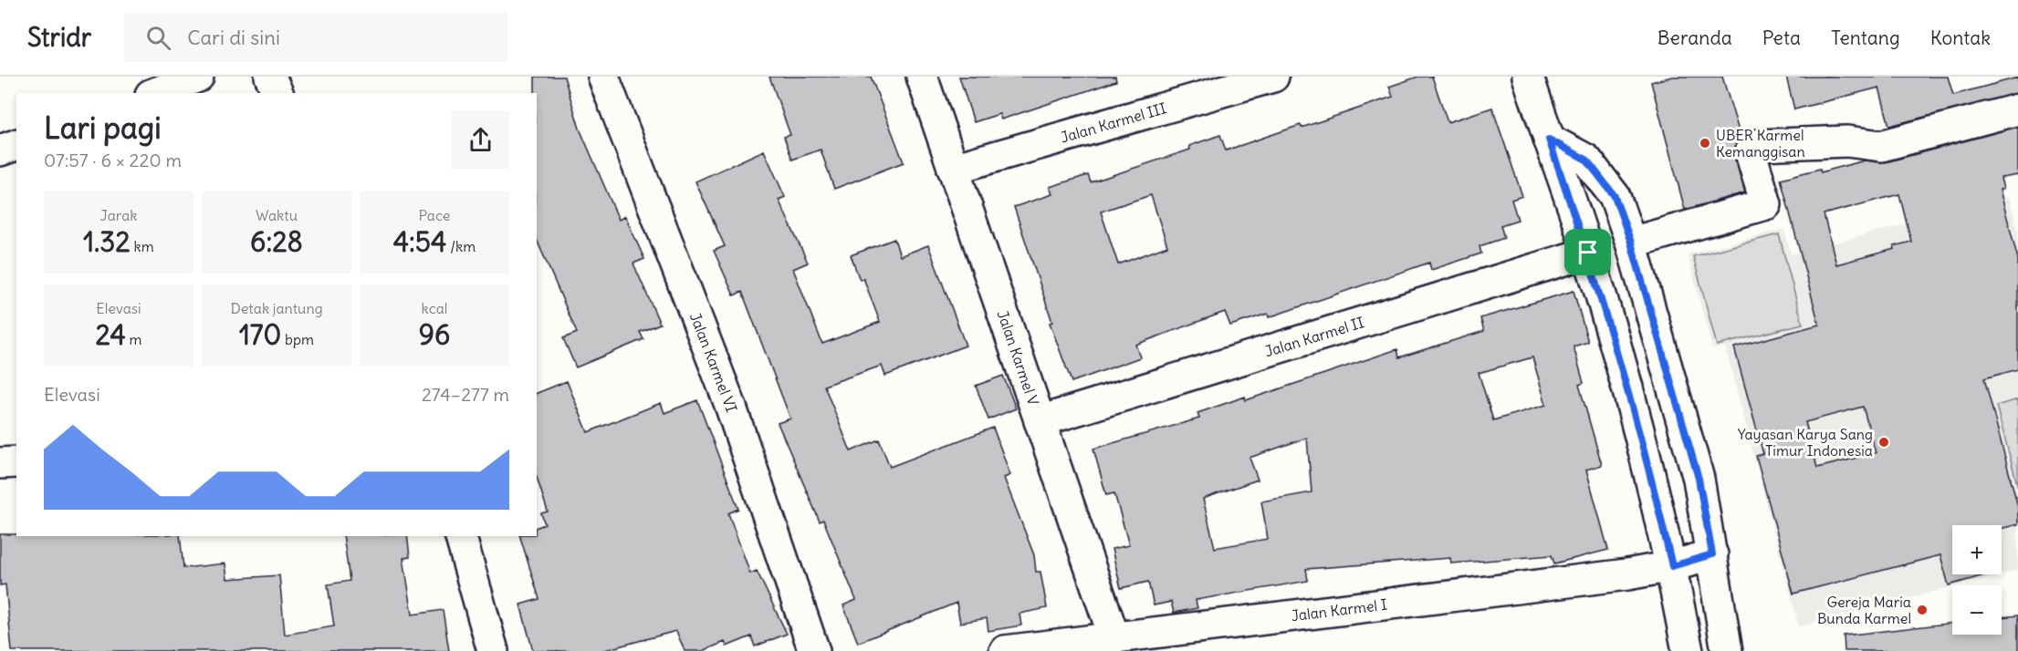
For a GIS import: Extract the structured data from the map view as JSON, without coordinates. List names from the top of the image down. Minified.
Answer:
{"streets":{"street":["Jalan Karmel III","Jalan Karmel II","Jalan Karmel V","Jalan Karmel VI","Jalan Karmel I"]},"crossings":[["Jalan Karmel III","Jalan Karmel V"],["Jalan Karmel II","Jalan Karmel V"],["Jalan Karmel V","Jalan Karmel I"]],"places":["UBER Karmel Kemanggisan","Yayasan Karya Sang Timur Indonesia","Gereja Maria Bunda Karmel"],"page":{"header":"Stridr","search":"Cari di sini","nav":["Beranda","Peta","Tentang","Kontak"],"heading":["Lari pagi","07:57 · 6 × 220 m"],"stats":[["Jarak","1.32 km"],["Waktu","6:28"],["Pace","4:54 /km"],["Elevasi","24 m"],["Detak jantung","170 bpm"],["kcal","96"]],"chart":["Elevasi","274–277 m"],"map_buttons":["+","−"]}}
